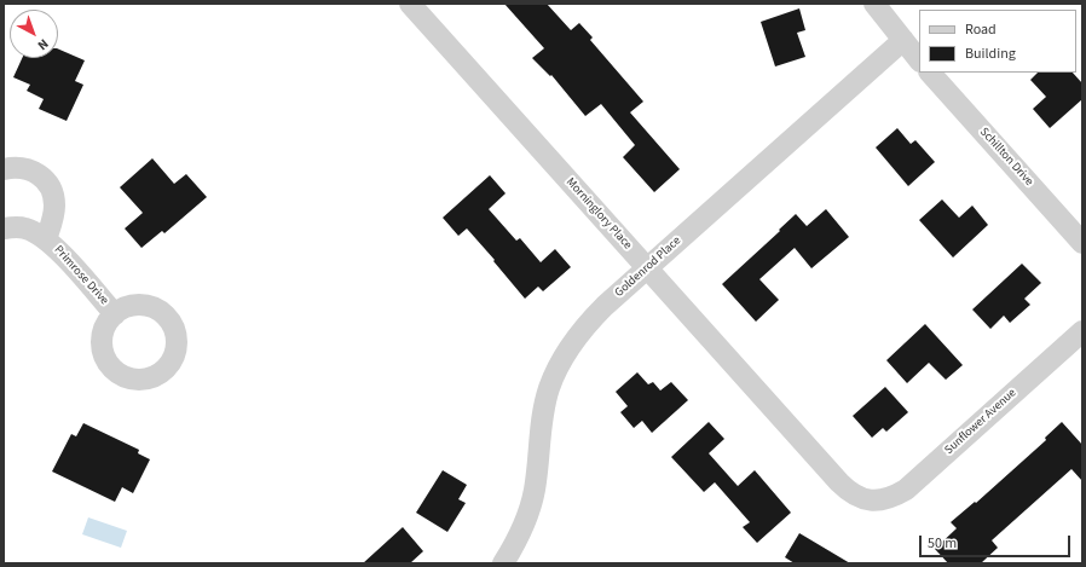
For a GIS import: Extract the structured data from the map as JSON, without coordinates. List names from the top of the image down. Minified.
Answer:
{"streets":{"street":["Schillton Drive","Morninglory Place","Goldenrod Place","Primrose Drive","Sunflower Avenue"]},"crossings":[["Morninglory Place","Goldenrod Place"],["Morninglory Place","Sunflower Avenue"]],"legend":["Road","Building"],"scale_bar":"50 m","north":"bottom right"}
